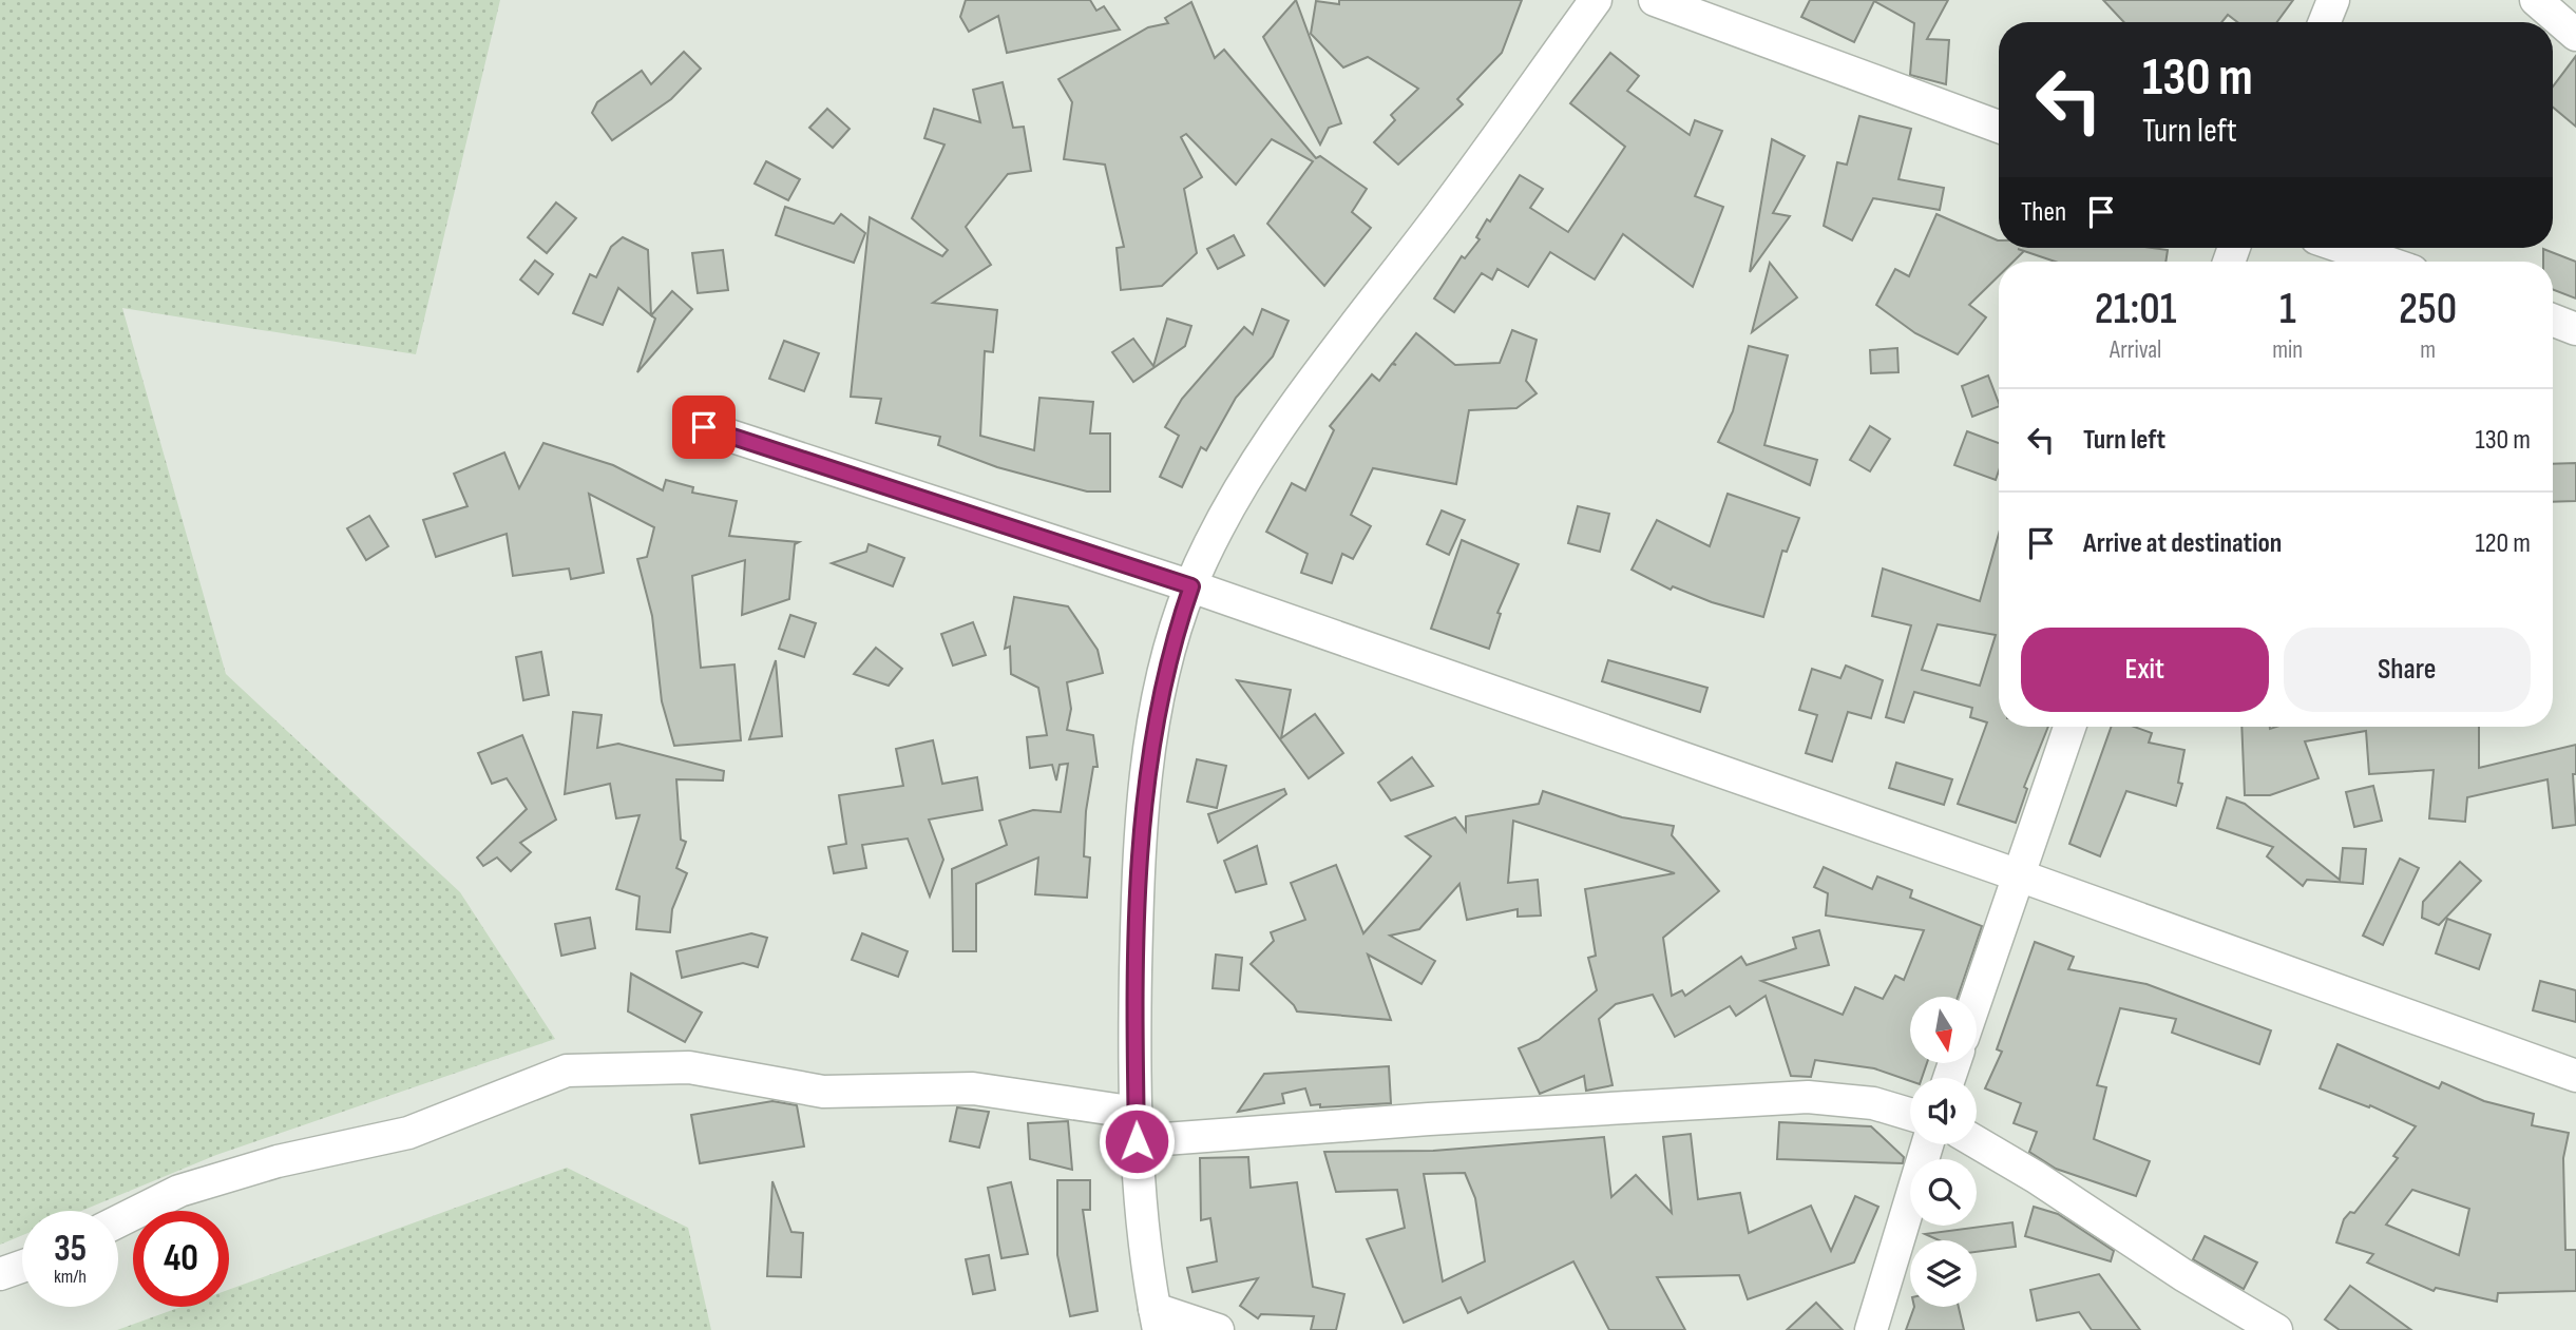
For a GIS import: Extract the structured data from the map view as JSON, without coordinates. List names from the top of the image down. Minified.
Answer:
{"north":"bottom","page":{"turn":["130 m","Turn left"],"then":"Then","eta":["21:01","Arrival","1","min","250","m"],"list":[{"name":"Turn left","value":"130 m"},{"name":"Arrive at destination","value":"120 m"}],"buttons":["Exit","Share"],"speed":"35 km/h","limit":"40"}}
